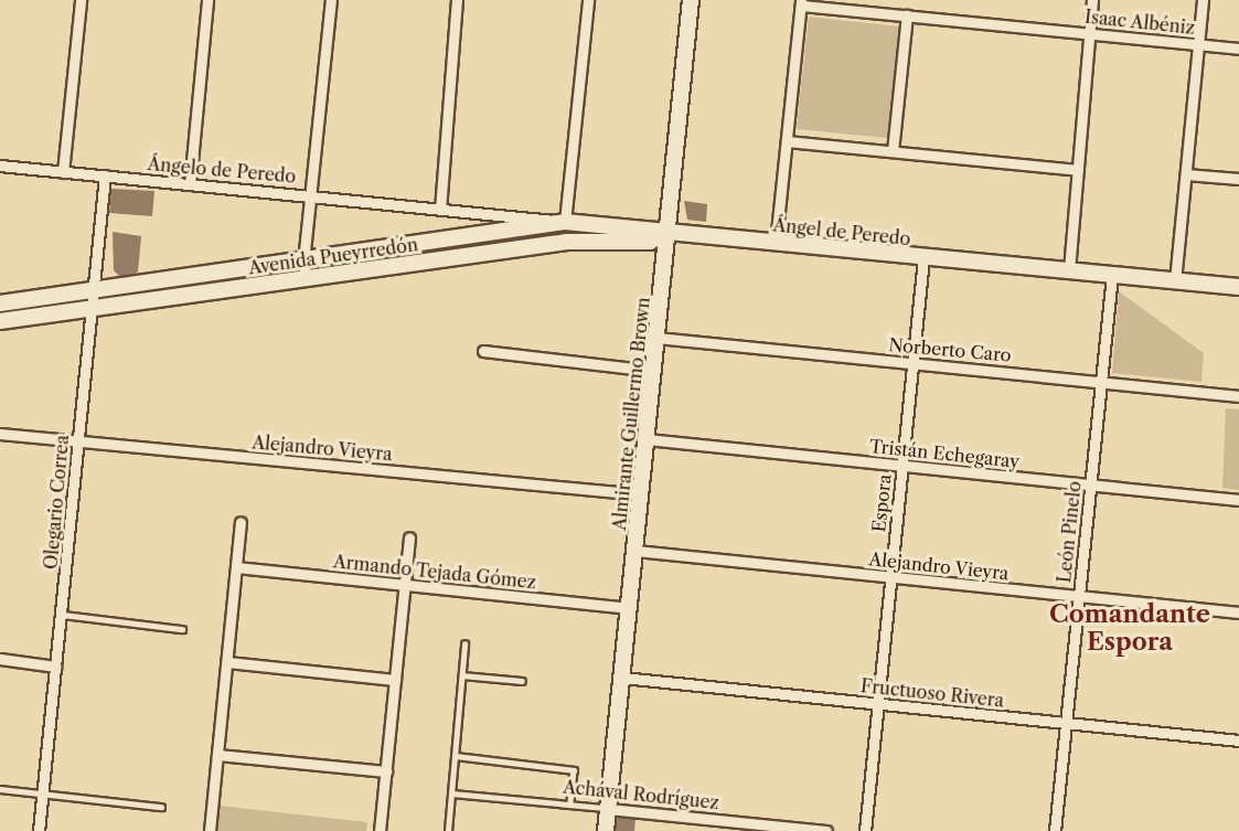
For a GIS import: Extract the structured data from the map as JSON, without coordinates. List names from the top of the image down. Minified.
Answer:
{"streets":{"main road":["Ángel de Peredo","Avenida Pueyrredón","Almirante Guillermo Brown"],"street":["Isaac Albéniz","Ángelo de Peredo","Norberto Caro","Alejandro Vieyra","Tristán Echegaray","Olegario Correa","Espora","León Pinelo","Armando Tejada Gómez","Fructuoso Rivera","Achával Rodríguez"]},"crossings":[["Ángelo de Peredo","Ángel de Peredo"],["Ángelo de Peredo","Olegario Correa"],["Ángel de Peredo","Avenida Pueyrredón"],["Ángel de Peredo","Almirante Guillermo Brown"],["Ángel de Peredo","Espora"],["Ángel de Peredo","León Pinelo"],["Avenida Pueyrredón","Almirante Guillermo Brown"],["Avenida Pueyrredón","Olegario Correa"],["Norberto Caro","Almirante Guillermo Brown"],["Norberto Caro","Espora"],["Norberto Caro","León Pinelo"],["Almirante Guillermo Brown","Alejandro Vieyra"],["Almirante Guillermo Brown","Tristán Echegaray"],["Almirante Guillermo Brown","Armando Tejada Gómez"],["Almirante Guillermo Brown","Fructuoso Rivera"],["Almirante Guillermo Brown","Achával Rodríguez"],["Alejandro Vieyra","Olegario Correa"],["Alejandro Vieyra","Espora"],["Alejandro Vieyra","León Pinelo"],["Tristán Echegaray","Espora"],["Tristán Echegaray","León Pinelo"],["Espora","Fructuoso Rivera"],["León Pinelo","Fructuoso Rivera"]],"districts":["Comandante Espora"]}
